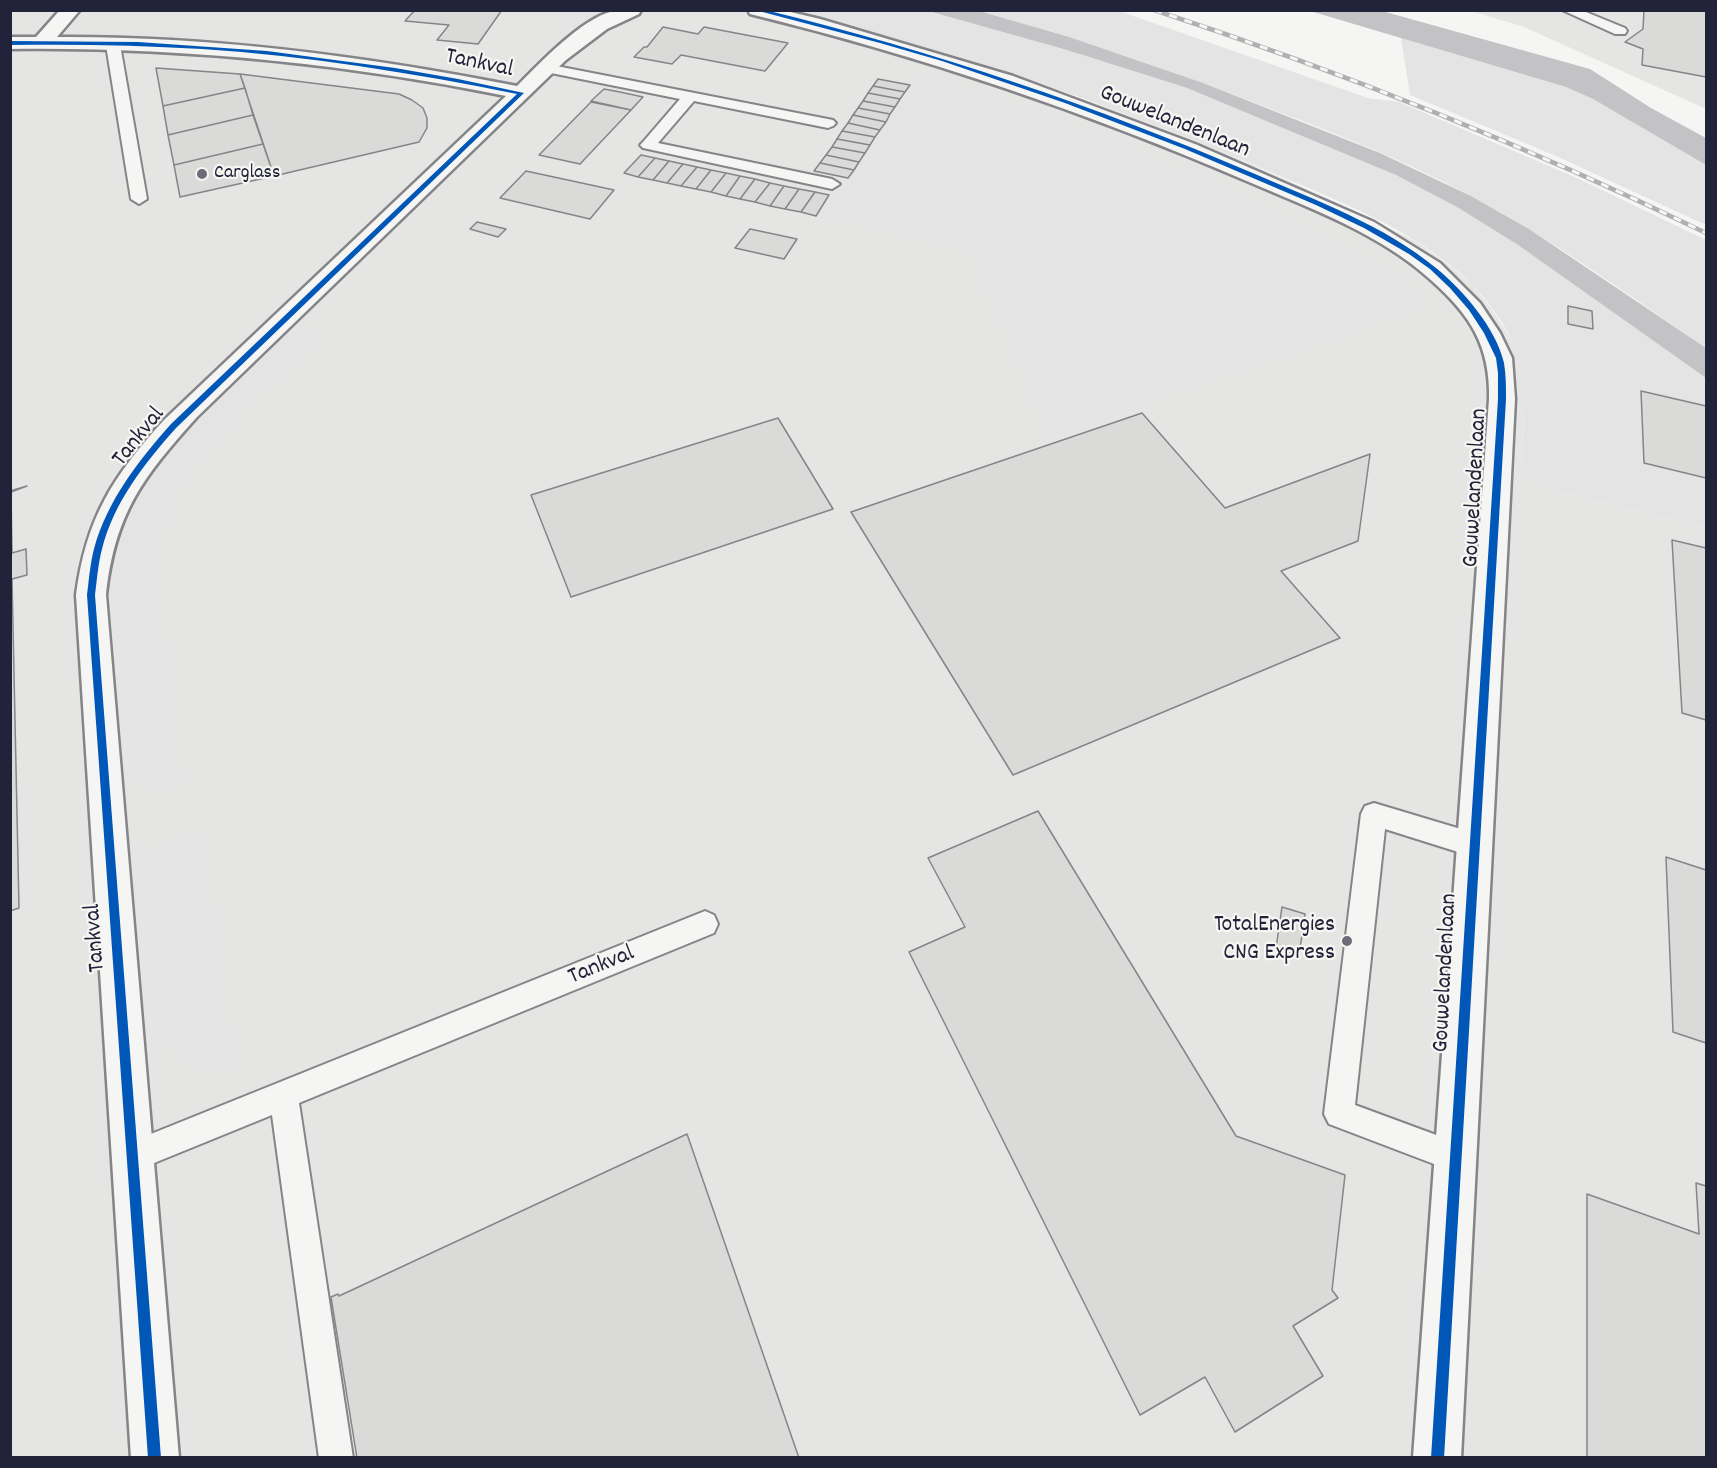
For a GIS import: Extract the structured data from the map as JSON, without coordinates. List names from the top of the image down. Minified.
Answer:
{"streets":{"street":["Tankval","Gouwelandenlaan"]},"places":["Carglass","TotalEnergies CNG Express"]}
